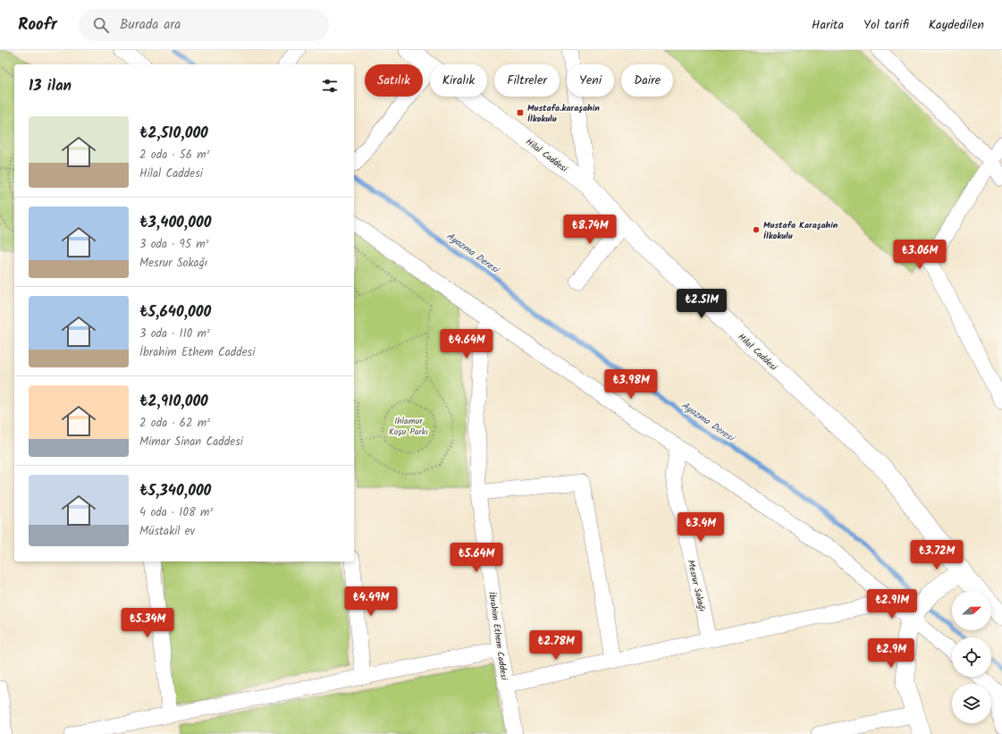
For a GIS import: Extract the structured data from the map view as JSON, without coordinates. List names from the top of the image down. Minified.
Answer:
{"streets":{"street":["Hilal Caddesi","Mesrur Sokağı","İbrahim Ethem Caddesi"]},"water":["Ayazma Deresi"],"parks":["Ihlamur Koşu Parkı"],"places":{"transit":["Mustafa.karaşahin İlkokulu"],"other":["Mustafa Karaşahin İlkokulu"]},"north":"right","page":{"header":"Roofr","search":"Burada ara","nav":["Harita","Yol tarifi","Kaydedilen"],"chip":["Satılık","Kiralık","Filtreler","Yeni","Daire"],"heading":"13 ilan","list":[{"name":"₺2,510,000","note":"2 oda · 56 m² · Hilal Caddesi"},{"name":"₺3,400,000","note":"3 oda · 95 m² · Mesrur Sokağı"},{"name":"₺5,640,000","note":"3 oda · 110 m² · İbrahim Ethem Caddesi"},{"name":"₺2,910,000","note":"2 oda · 62 m² · Mimar Sinan Caddesi"},{"name":"₺5,340,000","note":"4 oda · 108 m² · Müstakil ev"}],"price":["₺8.74M","₺3.06M","₺2.51M","₺4.64M","₺3.98M","₺3.4M","₺3.72M","₺5.64M","₺4.49M","₺2.91M","₺5.34M","₺2.78M","₺2.9M"]}}
